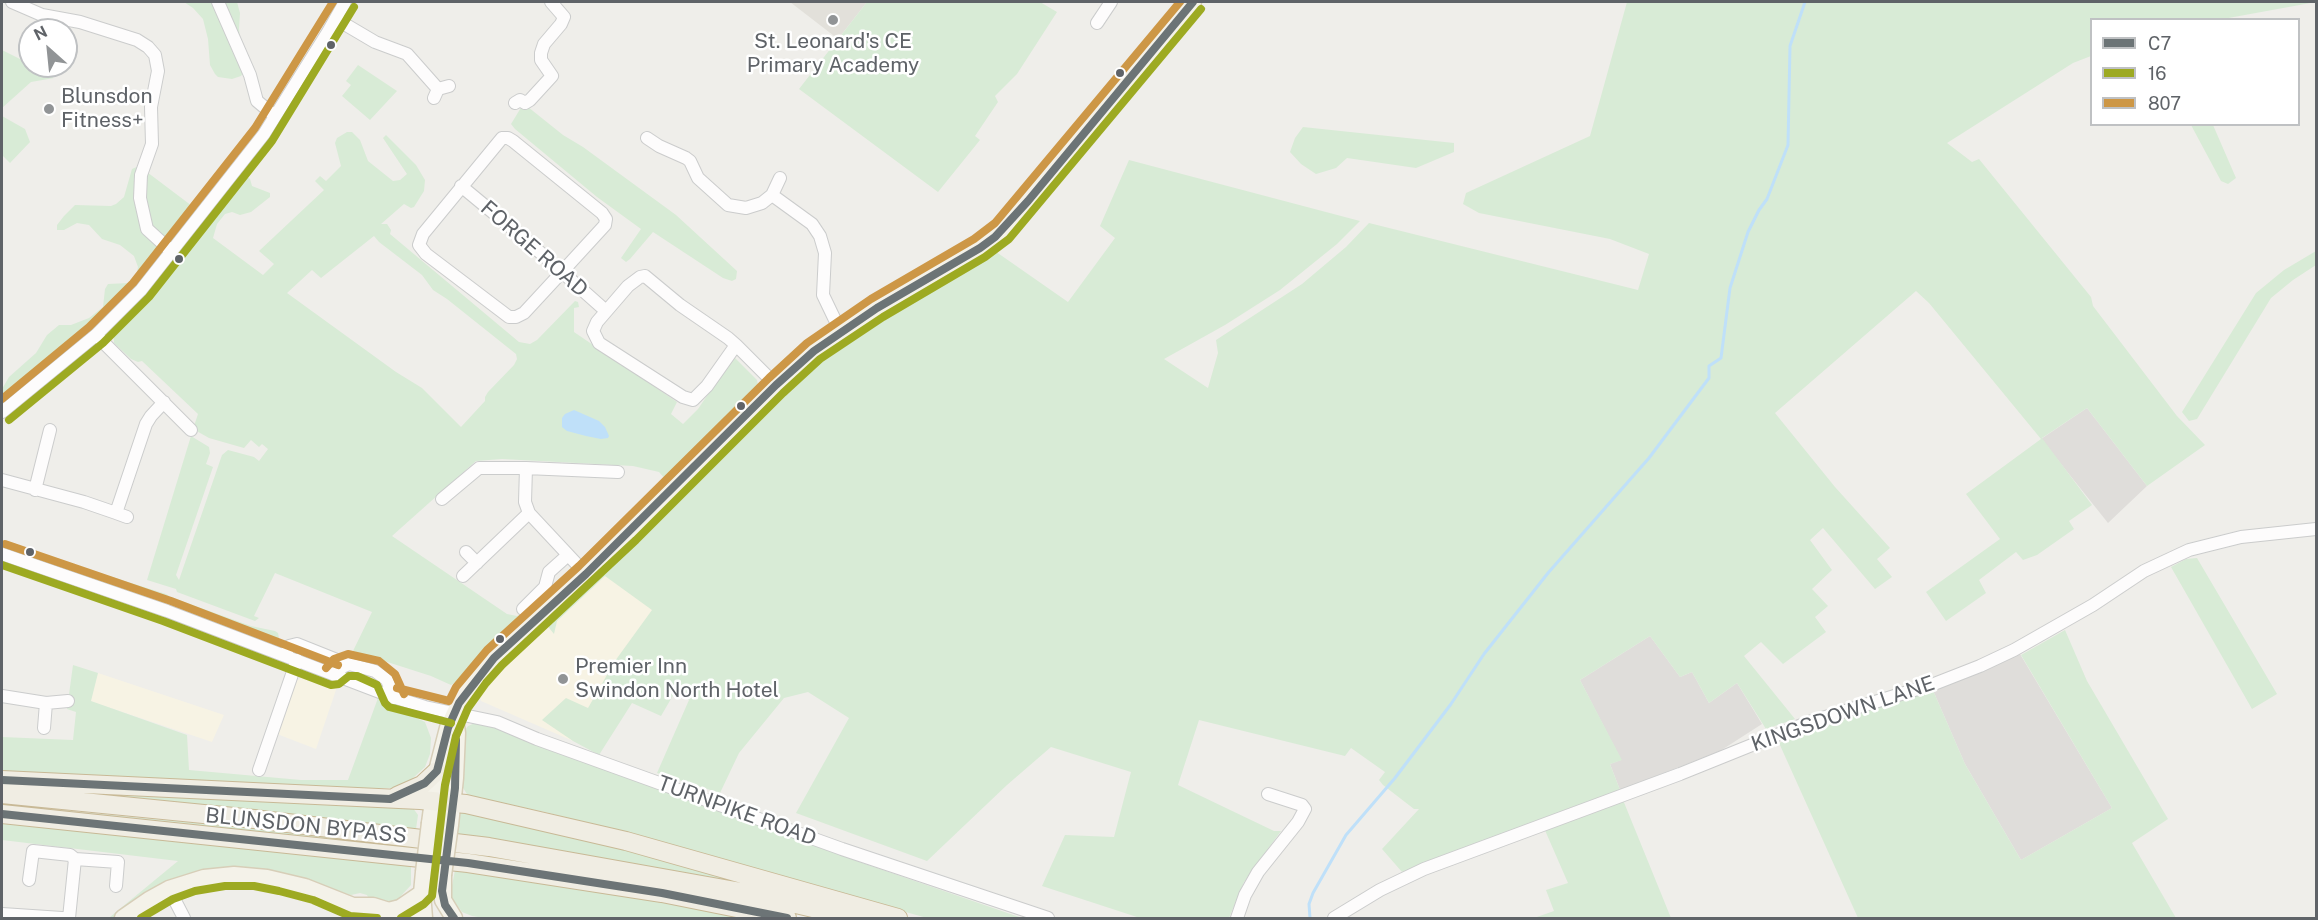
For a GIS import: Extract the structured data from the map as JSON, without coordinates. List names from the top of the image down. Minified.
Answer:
{"streets":{"highway":["BLUNSDON BYPASS"],"street":["FORGE ROAD","KINGSDOWN LANE","TURNPIKE ROAD"]},"places":["St. Leonard's CE Primary Academy","Blunsdon Fitness+","Premier Inn Swindon North Hotel"],"lines":["transit line C7","transit line 807","transit line 16"],"legend":["C7","16","807"],"north":"top left"}
